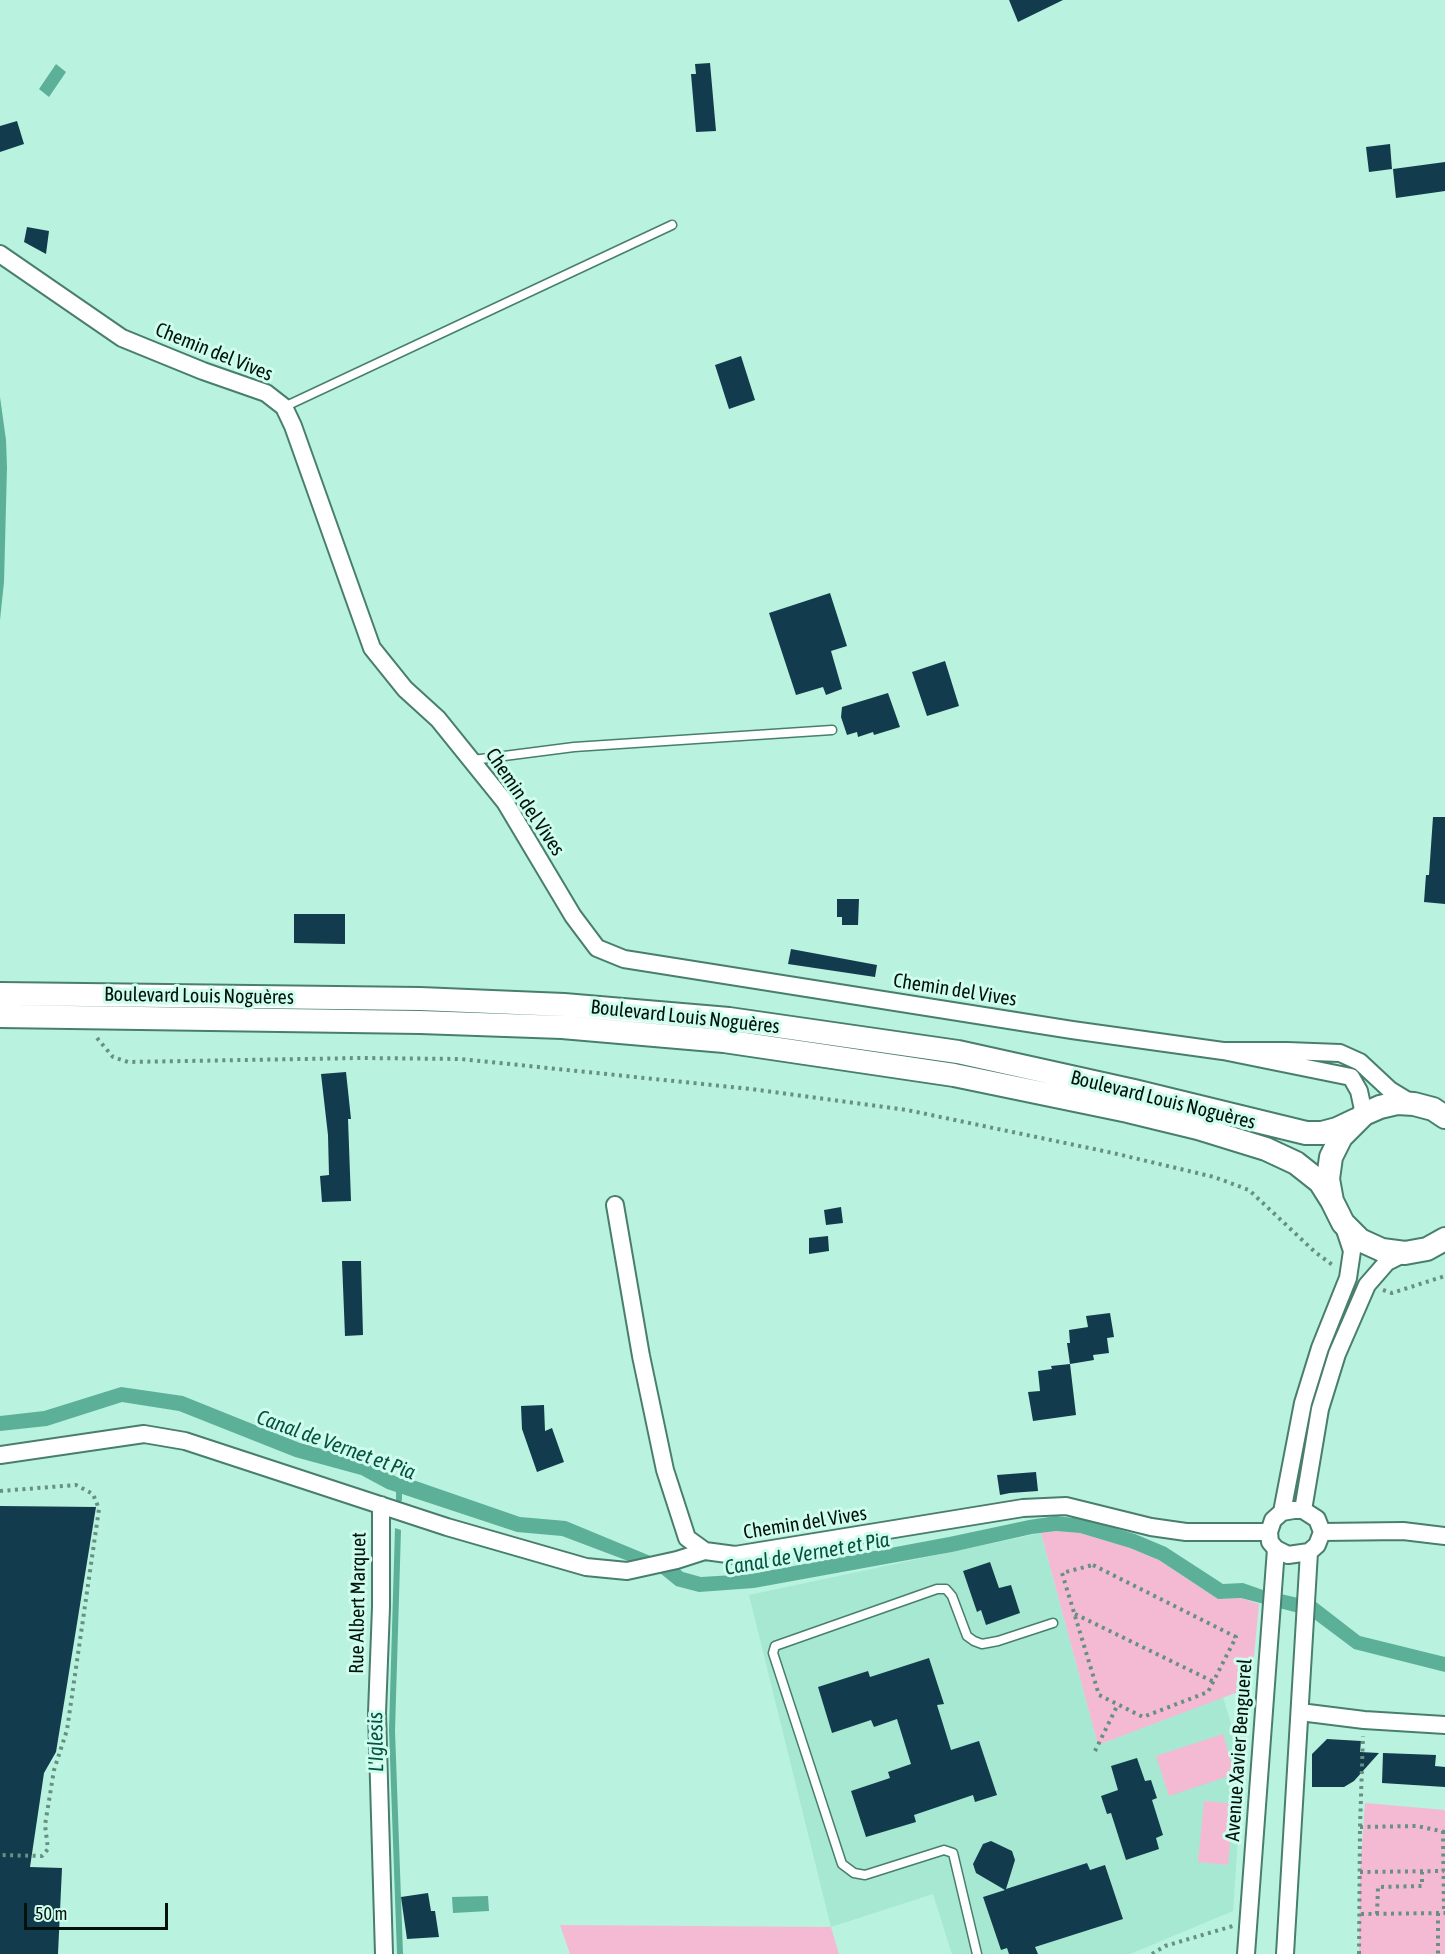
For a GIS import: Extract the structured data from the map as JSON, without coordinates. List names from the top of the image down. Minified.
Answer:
{"streets":{"main road":["Boulevard Louis Noguères"],"street":["Chemin del Vives","Rue Albert Marquet","Avenue Xavier Benguerel"]},"crossings":[["Chemin del Vives","Boulevard Louis Noguères"],["Chemin del Vives","Avenue Xavier Benguerel"]],"water":["Canal de Vernet et Pia","L'Iglesis"],"scale_bar":"50 m"}
